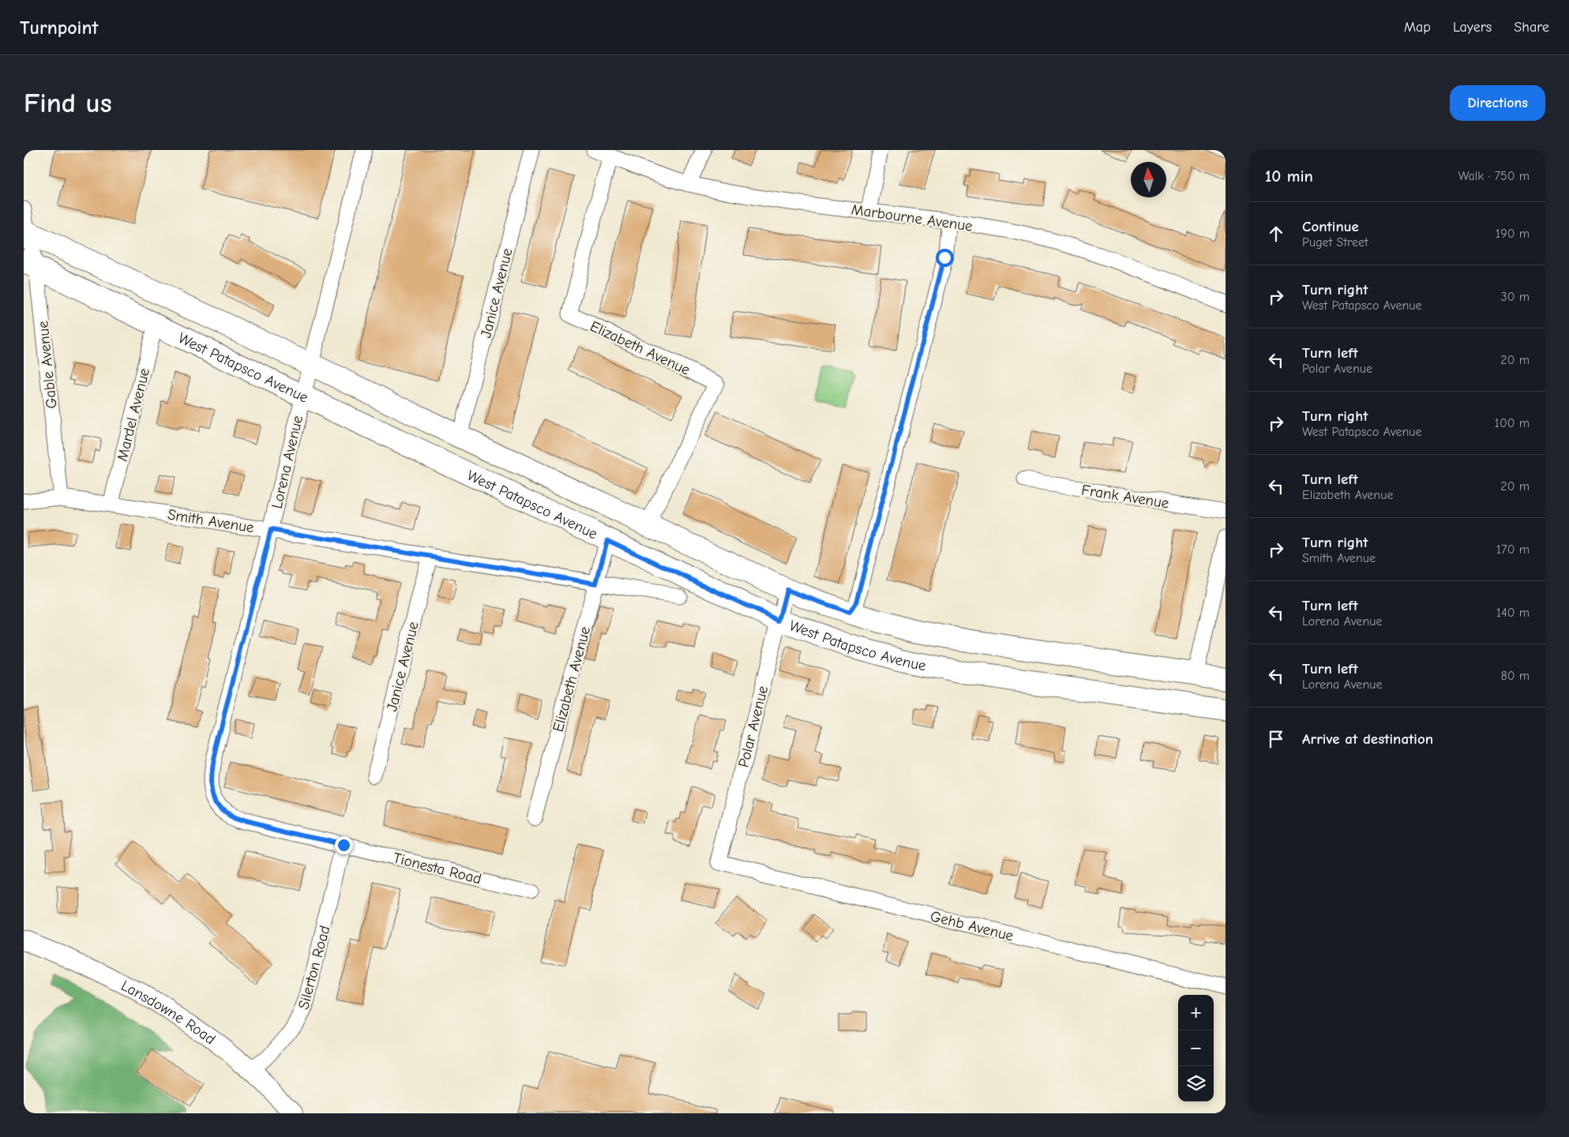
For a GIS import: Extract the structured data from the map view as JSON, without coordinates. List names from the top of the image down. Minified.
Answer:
{"streets":{"main road":["West Patapsco Avenue"],"street":["Marbourne Avenue","Janice Avenue","Elizabeth Avenue","Gable Avenue","Mardel Avenue","Lorena Avenue","Frank Avenue","Smith Avenue","Polar Avenue","Tionesta Road","Gehb Avenue","Silerton Road","Lansdowne Road"]},"crossings":[["Marbourne Avenue","Elizabeth Avenue"],["Janice Avenue","West Patapsco Avenue"],["Janice Avenue","Smith Avenue"],["Elizabeth Avenue","West Patapsco Avenue"],["Elizabeth Avenue","Smith Avenue"],["Gable Avenue","West Patapsco Avenue"],["Gable Avenue","Smith Avenue"],["West Patapsco Avenue","Mardel Avenue"],["West Patapsco Avenue","Lorena Avenue"],["West Patapsco Avenue","Polar Avenue"],["Mardel Avenue","Smith Avenue"],["Lorena Avenue","Smith Avenue"],["Lorena Avenue","Tionesta Road"],["Lorena Avenue","Silerton Road"],["Polar Avenue","Gehb Avenue"],["Tionesta Road","Silerton Road"],["Silerton Road","Lansdowne Road"]],"north":"top","page":{"header":"Turnpoint","nav":["Map","Layers","Share"],"buttons":"Directions","title":"Find us","heading":["10 min","Walk · 750 m"],"list":[["Continue","Puget Street","190 m"],["Turn right","West Patapsco Avenue","30 m"],["Turn left","Polar Avenue","20 m"],["Turn right","West Patapsco Avenue","100 m"],["Turn left","Elizabeth Avenue","20 m"],["Turn right","Smith Avenue","170 m"],["Turn left","Lorena Avenue","140 m"],["Turn left","Lorena Avenue","80 m"],"Arrive at destination"],"map_buttons":["+","−"]}}
